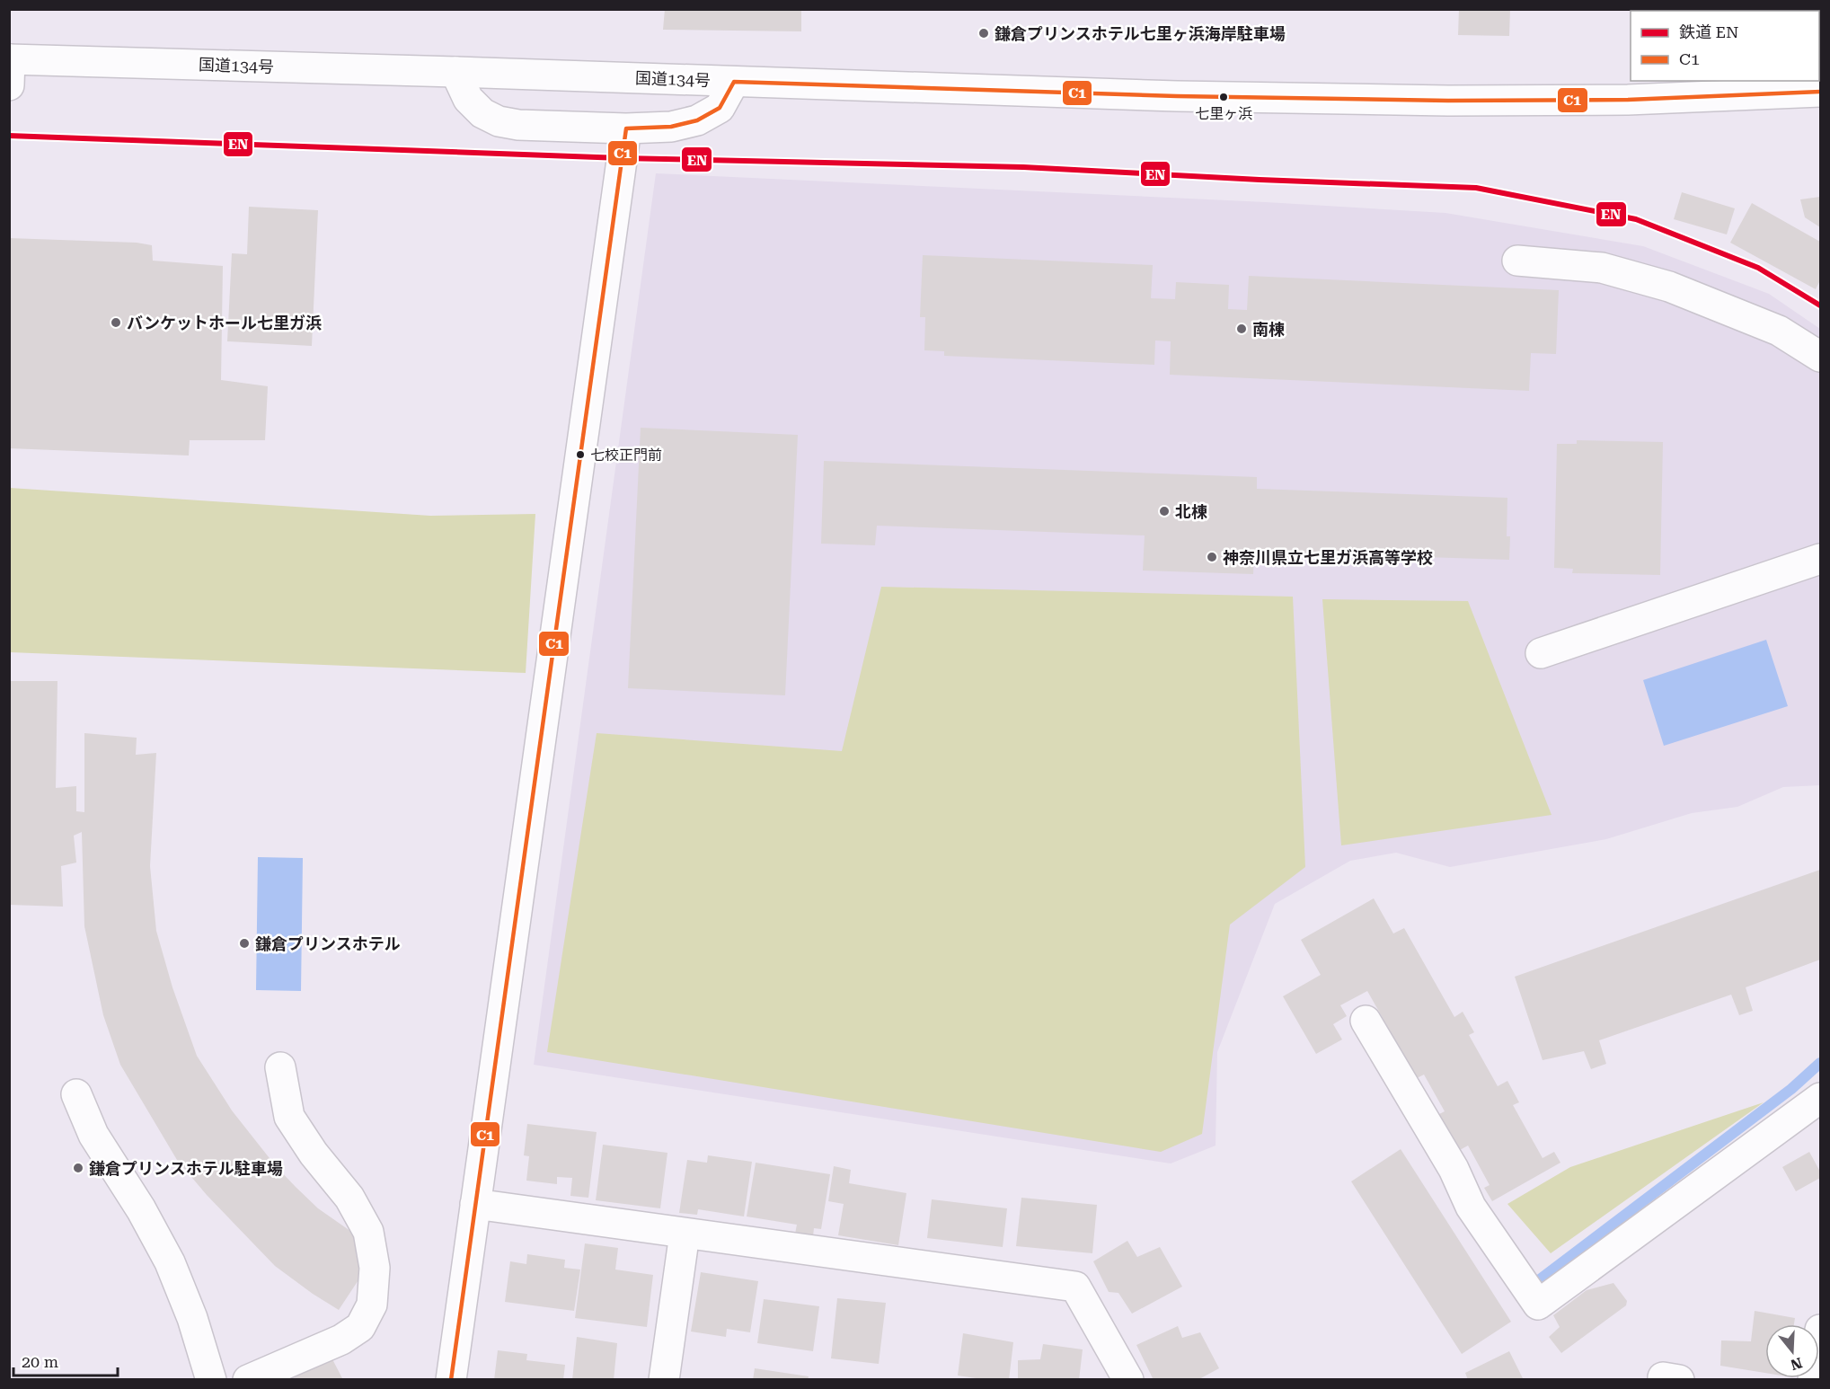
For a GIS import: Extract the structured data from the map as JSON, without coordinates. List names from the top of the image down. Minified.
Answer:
{"streets":{"main road":["国道134号"]},"places":["鎌倉プリンスホテル七里ヶ浜海岸駐車場","七里ヶ浜","バンケットホール七里ガ浜","南棟","七校正門前","北棟","神奈川県立七里ガ浜高等学校","鎌倉プリンスホテル","鎌倉プリンスホテル駐車場"],"lines":["transit line C1","rail line EN"],"legend":["鉄道 EN","C1"],"scale_bar":"20 m","north":"bottom"}
